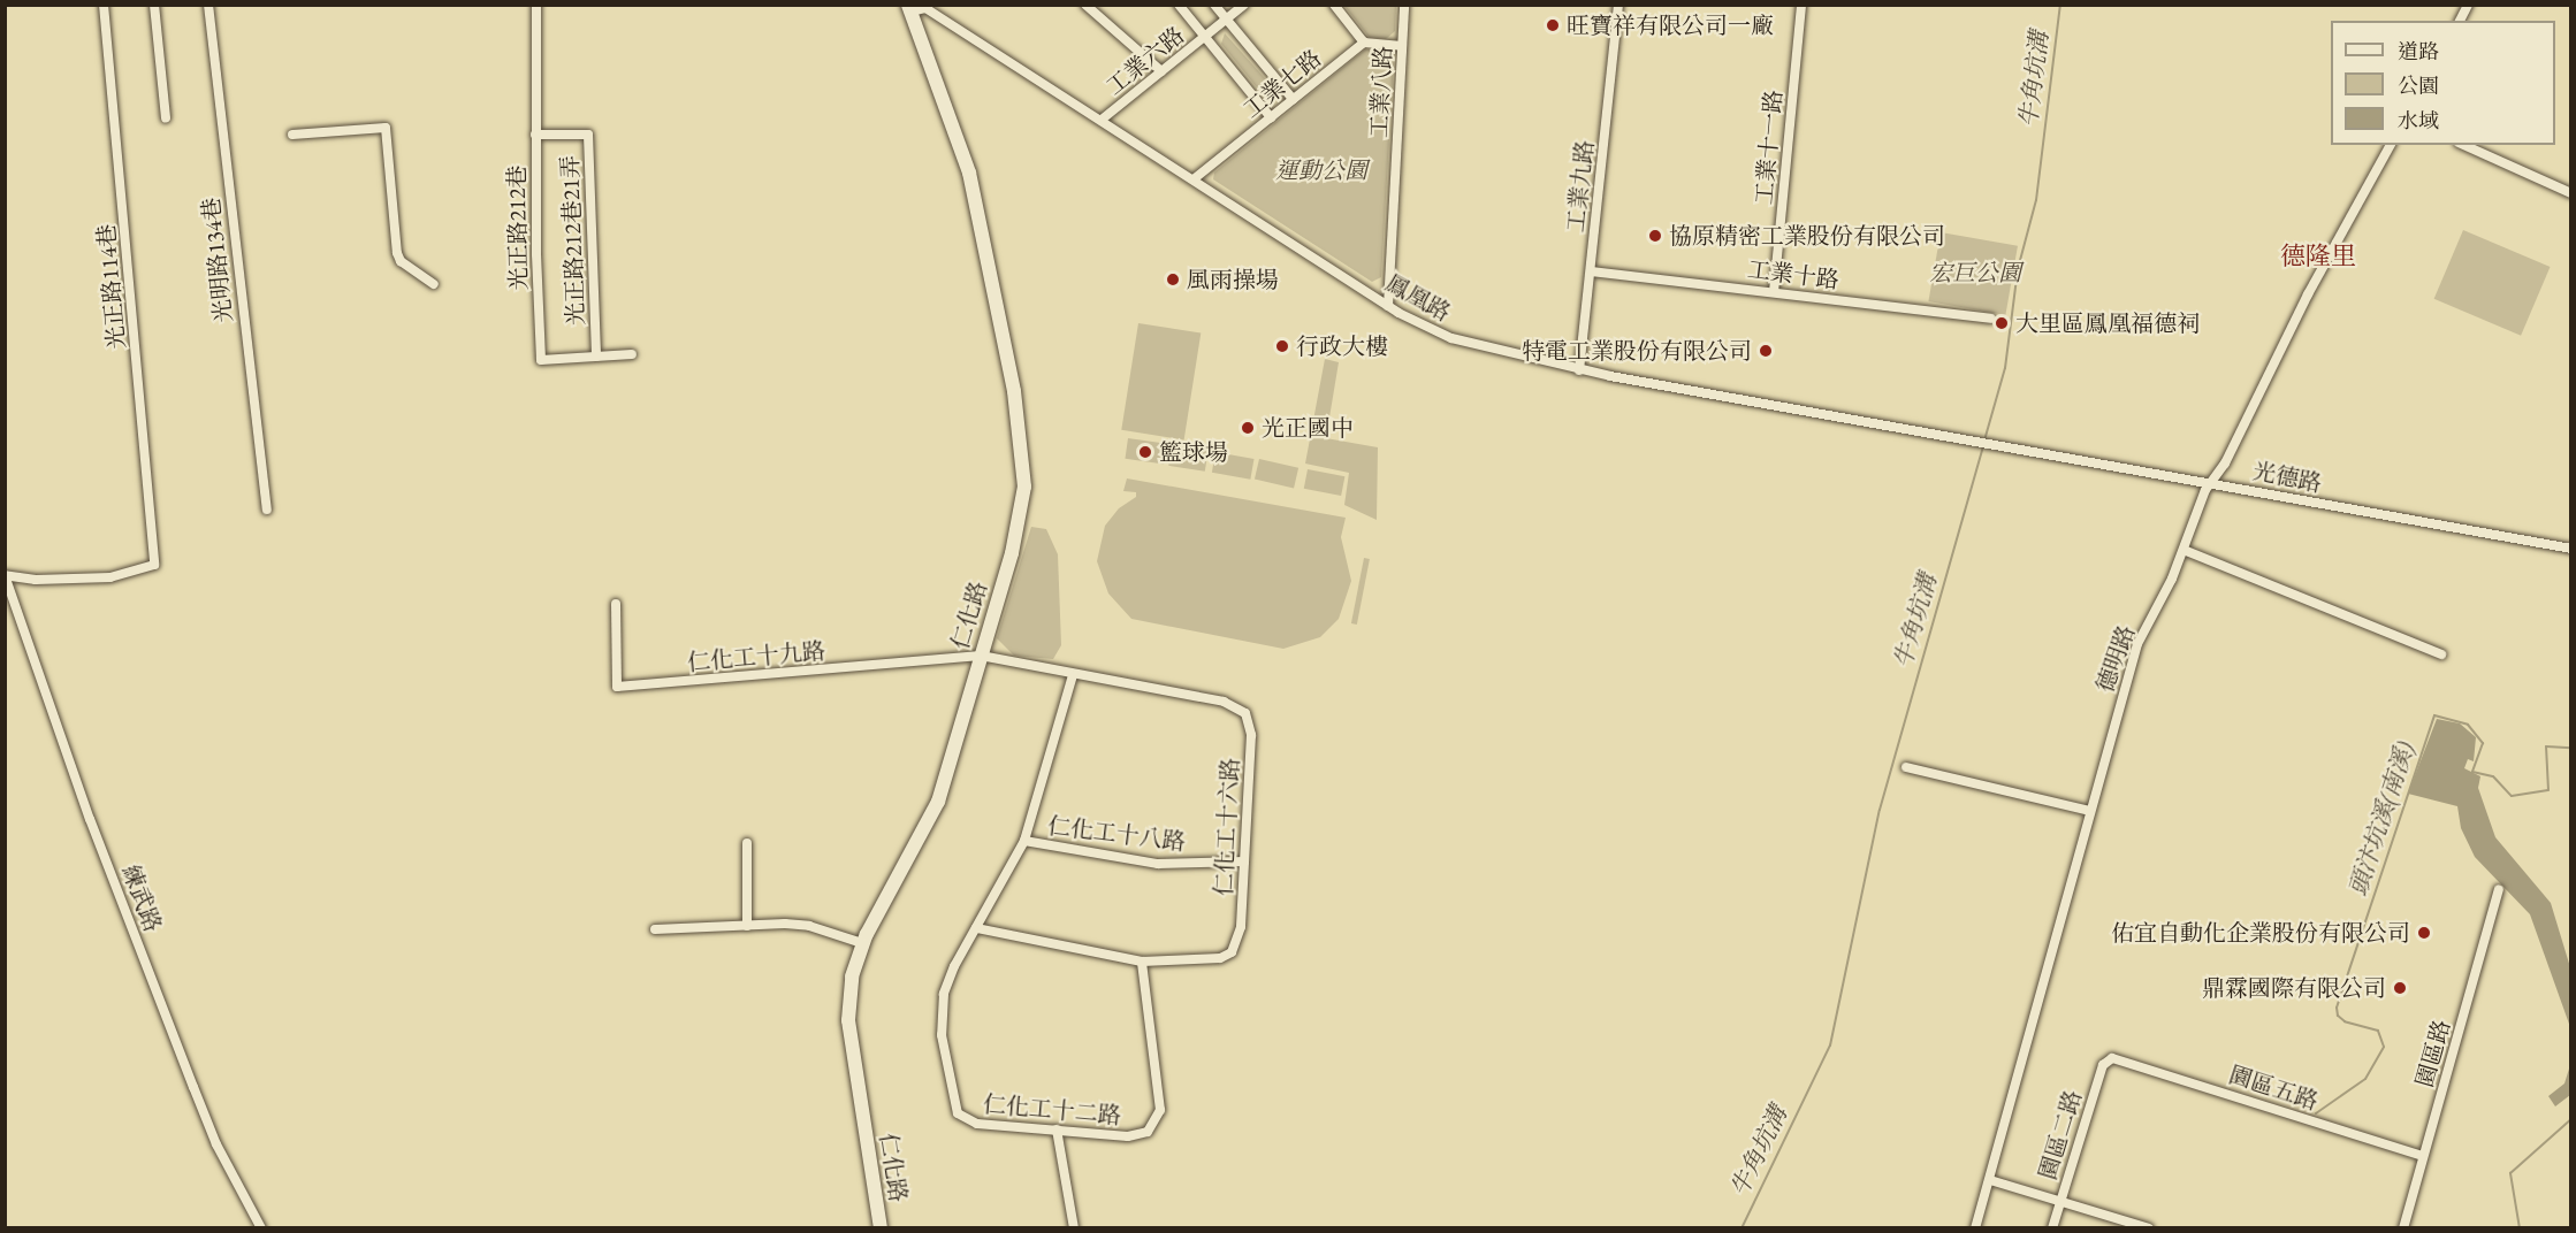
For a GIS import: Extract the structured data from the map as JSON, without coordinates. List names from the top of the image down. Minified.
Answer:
{"streets":{"main road":["仁化路"],"street":["工業六路","工業七路","工業八路","工業十一路","工業九路","光正路212巷","光正路212巷21弄","光明路134巷","工業十路","光正路114巷","鳳凰路","光德路","仁化工十九路","德明路","仁化工十六路","仁化工十八路","練武路","園區路","園區五路","仁化工十二路","園區二路"]},"crossings":[["工業六路","鳳凰路"],["工業七路","鳳凰路"],["工業八路","鳳凰路"],["工業十一路","工業十路"],["工業九路","工業十路"],["工業九路","鳳凰路"],["光正路212巷","光正路212巷21弄"],["光正路114巷","練武路"],["鳳凰路","光德路"],["鳳凰路","仁化路"],["光德路","德明路"],["仁化路","仁化工十九路"],["仁化路","仁化工十六路"],["仁化工十九路","仁化工十六路"],["仁化工十六路","仁化工十八路"],["仁化工十六路","仁化工十二路"],["仁化工十八路","仁化工十二路"],["園區路","園區五路"],["園區五路","園區二路"]],"districts":["德隆里"],"water":["牛角坑溝","頭汴坑溪(南溪)"],"parks":["運動公園","宏巨公園"],"places":["旺寶祥有限公司一廠","協原精密工業股份有限公司","風雨操場","大里區鳳凰福德祠","行政大樓","特電工業股份有限公司","光正國中","籃球場","佑宜自動化企業股份有限公司","鼎霖國際有限公司"],"legend":["道路","公園","水域"]}
